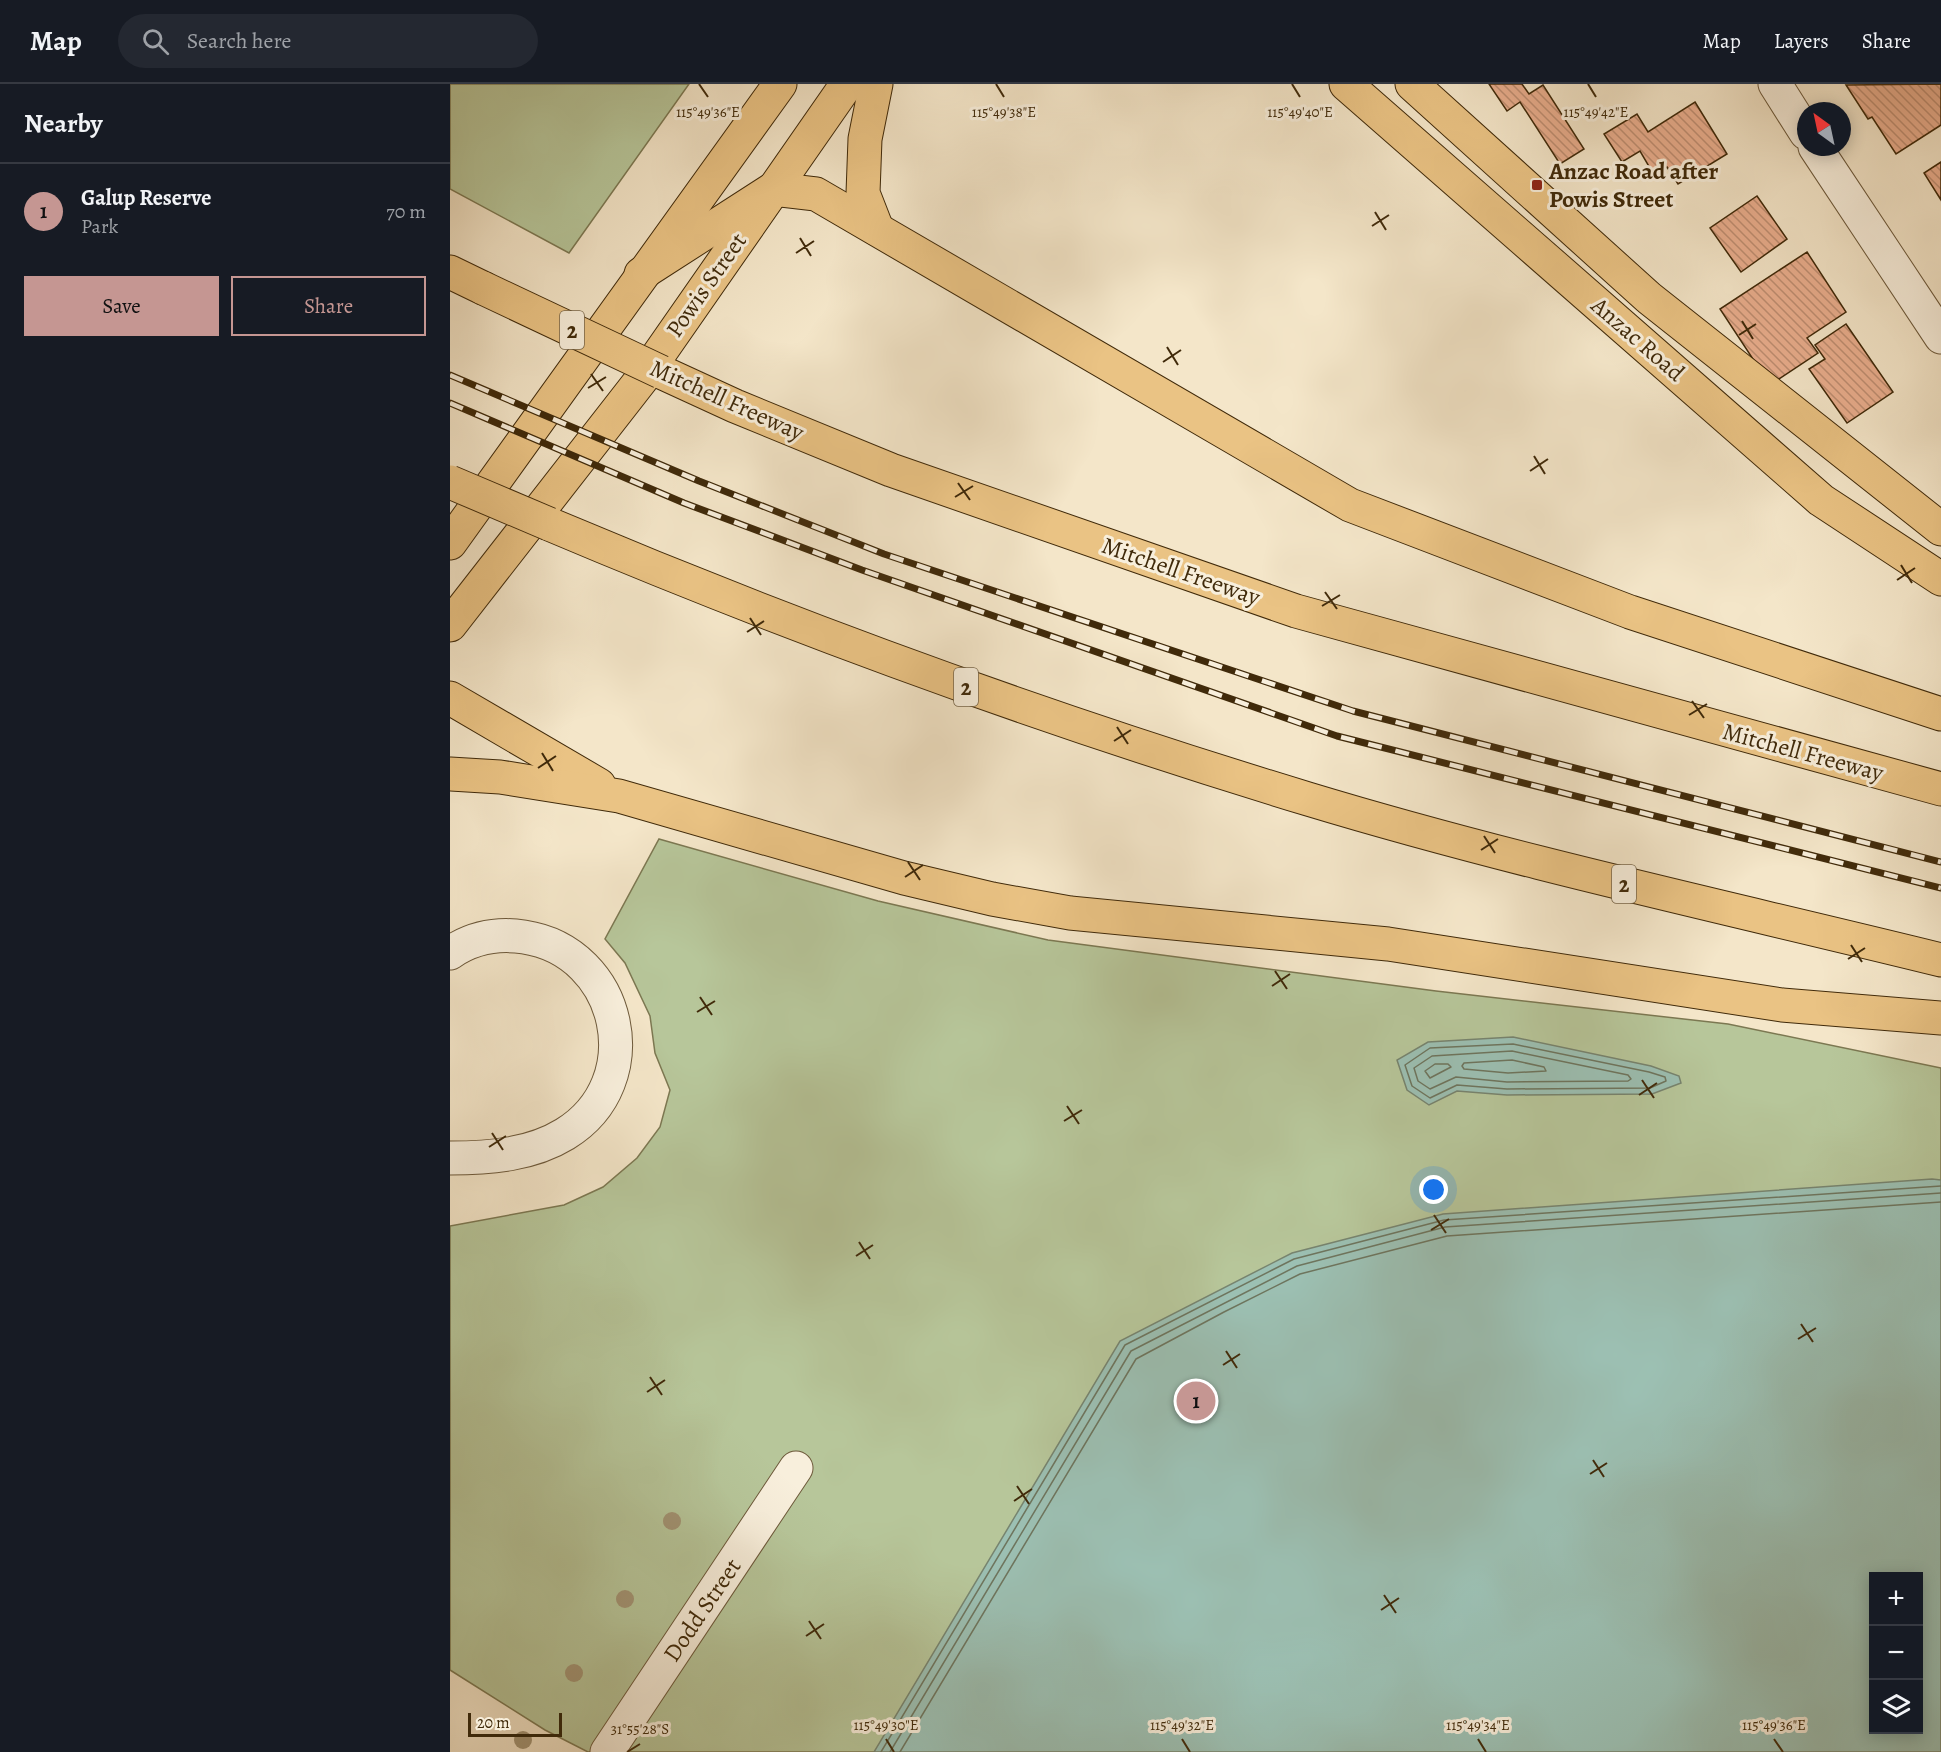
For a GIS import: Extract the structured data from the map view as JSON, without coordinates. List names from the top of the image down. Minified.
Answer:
{"streets":{"main road":["Powis Street","2","Anzac Road","Mitchell Freeway"],"street":["Dodd Street"]},"places":{"transit":["Anzac Road after Powis Street"]},"scale_bar":"20 m","north":"top left","page":{"header":"Map","search":"Search here","nav":["Map","Layers","Share"],"heading":"Nearby","list":[{"mark":"1","name":"Galup Reserve","note":"Park","value":"70 m"}],"buttons":["Save","Share"],"pins":"1","map_buttons":["+","−"],"scale":"20 m"},"coordinates":["115°49'36\"E","115°49'38\"E","115°49'40\"E","115°49'42\"E","115°49'30\"E","115°49'32\"E","115°49'34\"E","31°55'28\"S"]}
